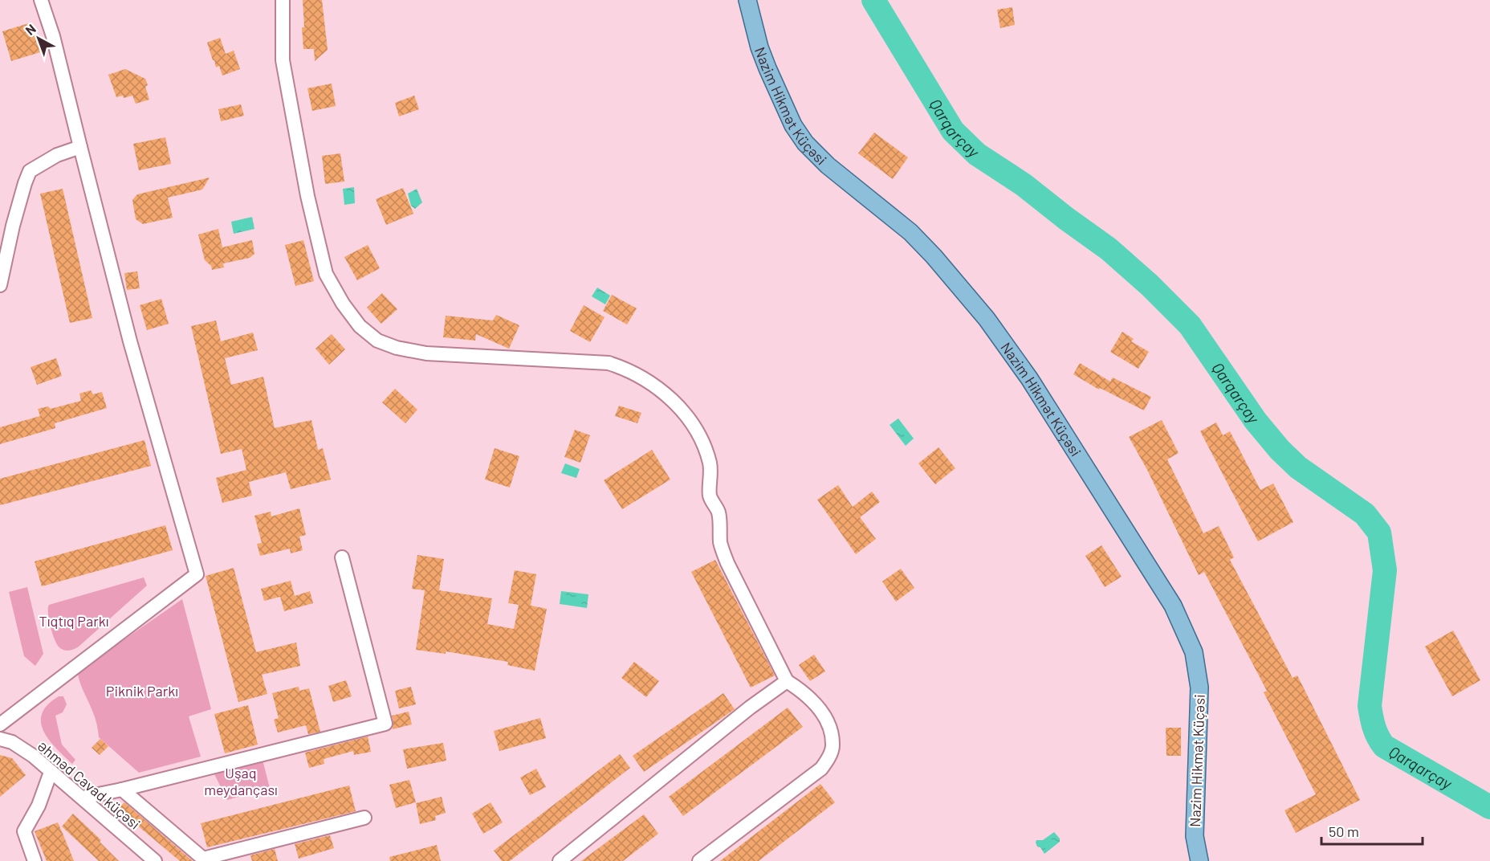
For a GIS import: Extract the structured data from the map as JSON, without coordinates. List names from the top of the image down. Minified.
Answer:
{"streets":{"main road":["Nazim Hikmət Küçəsi"],"street":["Əhməd Cavad küçəsi"]},"water":["Qarqarçay"],"parks":["Tıqtıq Parkı","Piknik Parkı","Uşaq meydançası"],"scale_bar":"50 m","north":"top left"}
